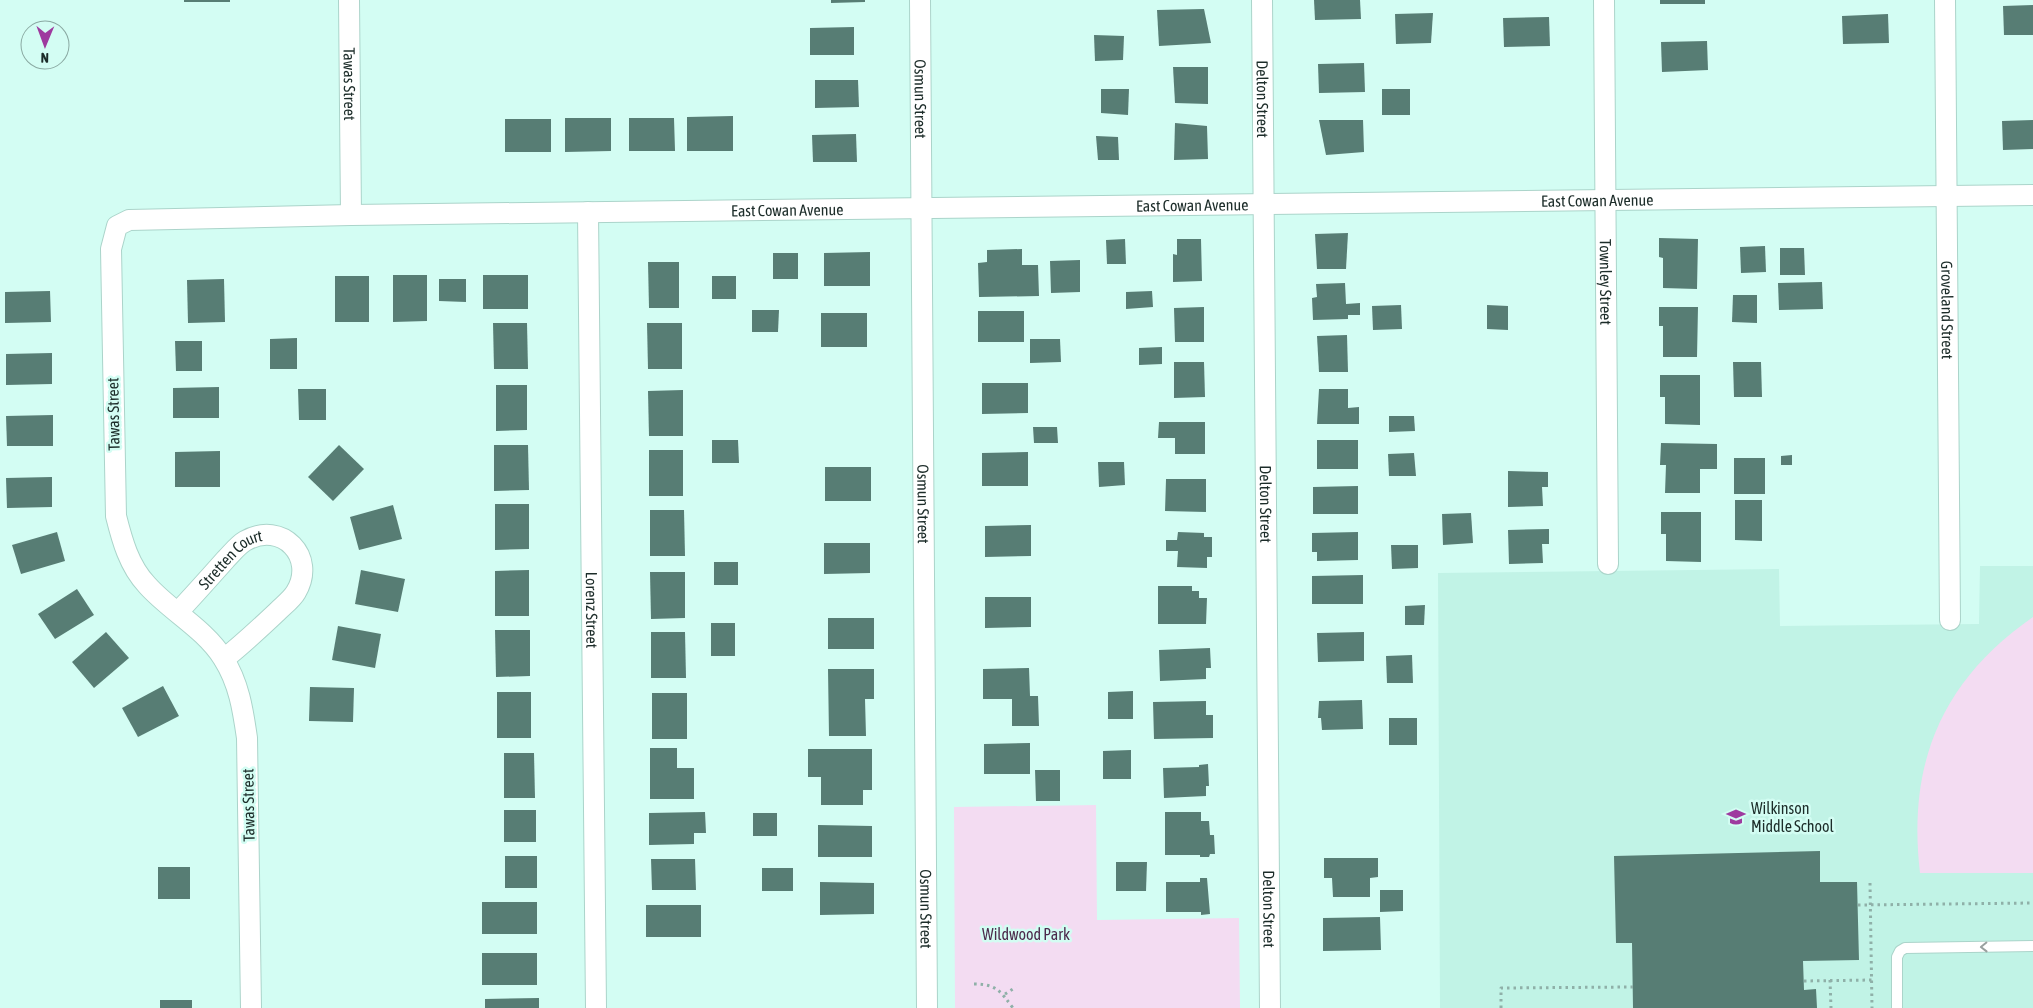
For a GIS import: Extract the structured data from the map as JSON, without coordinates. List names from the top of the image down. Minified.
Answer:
{"streets":{"street":["Tawas Street","Osmun Street","Delton Street","East Cowan Avenue","Townley Street","Groveland Street","Stretten Court","Lorenz Street"]},"crossings":[["Tawas Street","East Cowan Avenue"],["Tawas Street","Stretten Court"],["Osmun Street","East Cowan Avenue"],["Delton Street","East Cowan Avenue"],["East Cowan Avenue","Townley Street"],["East Cowan Avenue","Groveland Street"],["East Cowan Avenue","Lorenz Street"]],"parks":["Wildwood Park"],"places":{"school or university":["Wilkinson Middle School"]},"north":"bottom"}
